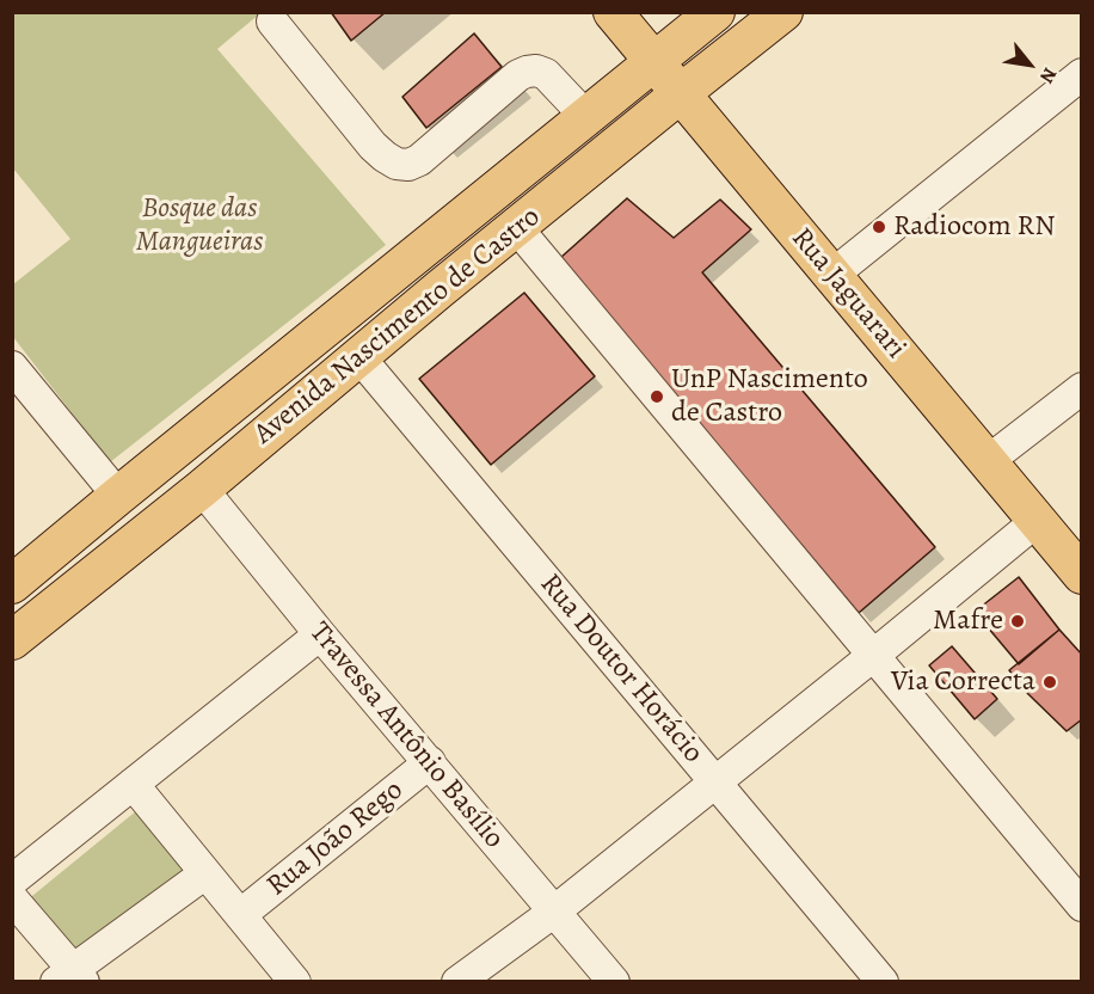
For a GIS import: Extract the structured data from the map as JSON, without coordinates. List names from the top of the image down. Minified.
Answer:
{"streets":{"main road":["Rua Jaguarari","Avenida Nascimento de Castro"],"street":["Rua Doutor Horácio","Travessa Antônio Basílio","Rua João Rego"]},"crossings":[["Rua Jaguarari","Avenida Nascimento de Castro"],["Avenida Nascimento de Castro","Rua Doutor Horácio"],["Avenida Nascimento de Castro","Travessa Antônio Basílio"],["Travessa Antônio Basílio","Rua João Rego"]],"parks":["Bosque das Mangueiras"],"places":["Radiocom RN","UnP Nascimento de Castro","Mafre","Via Correcta"],"north":"bottom right"}
